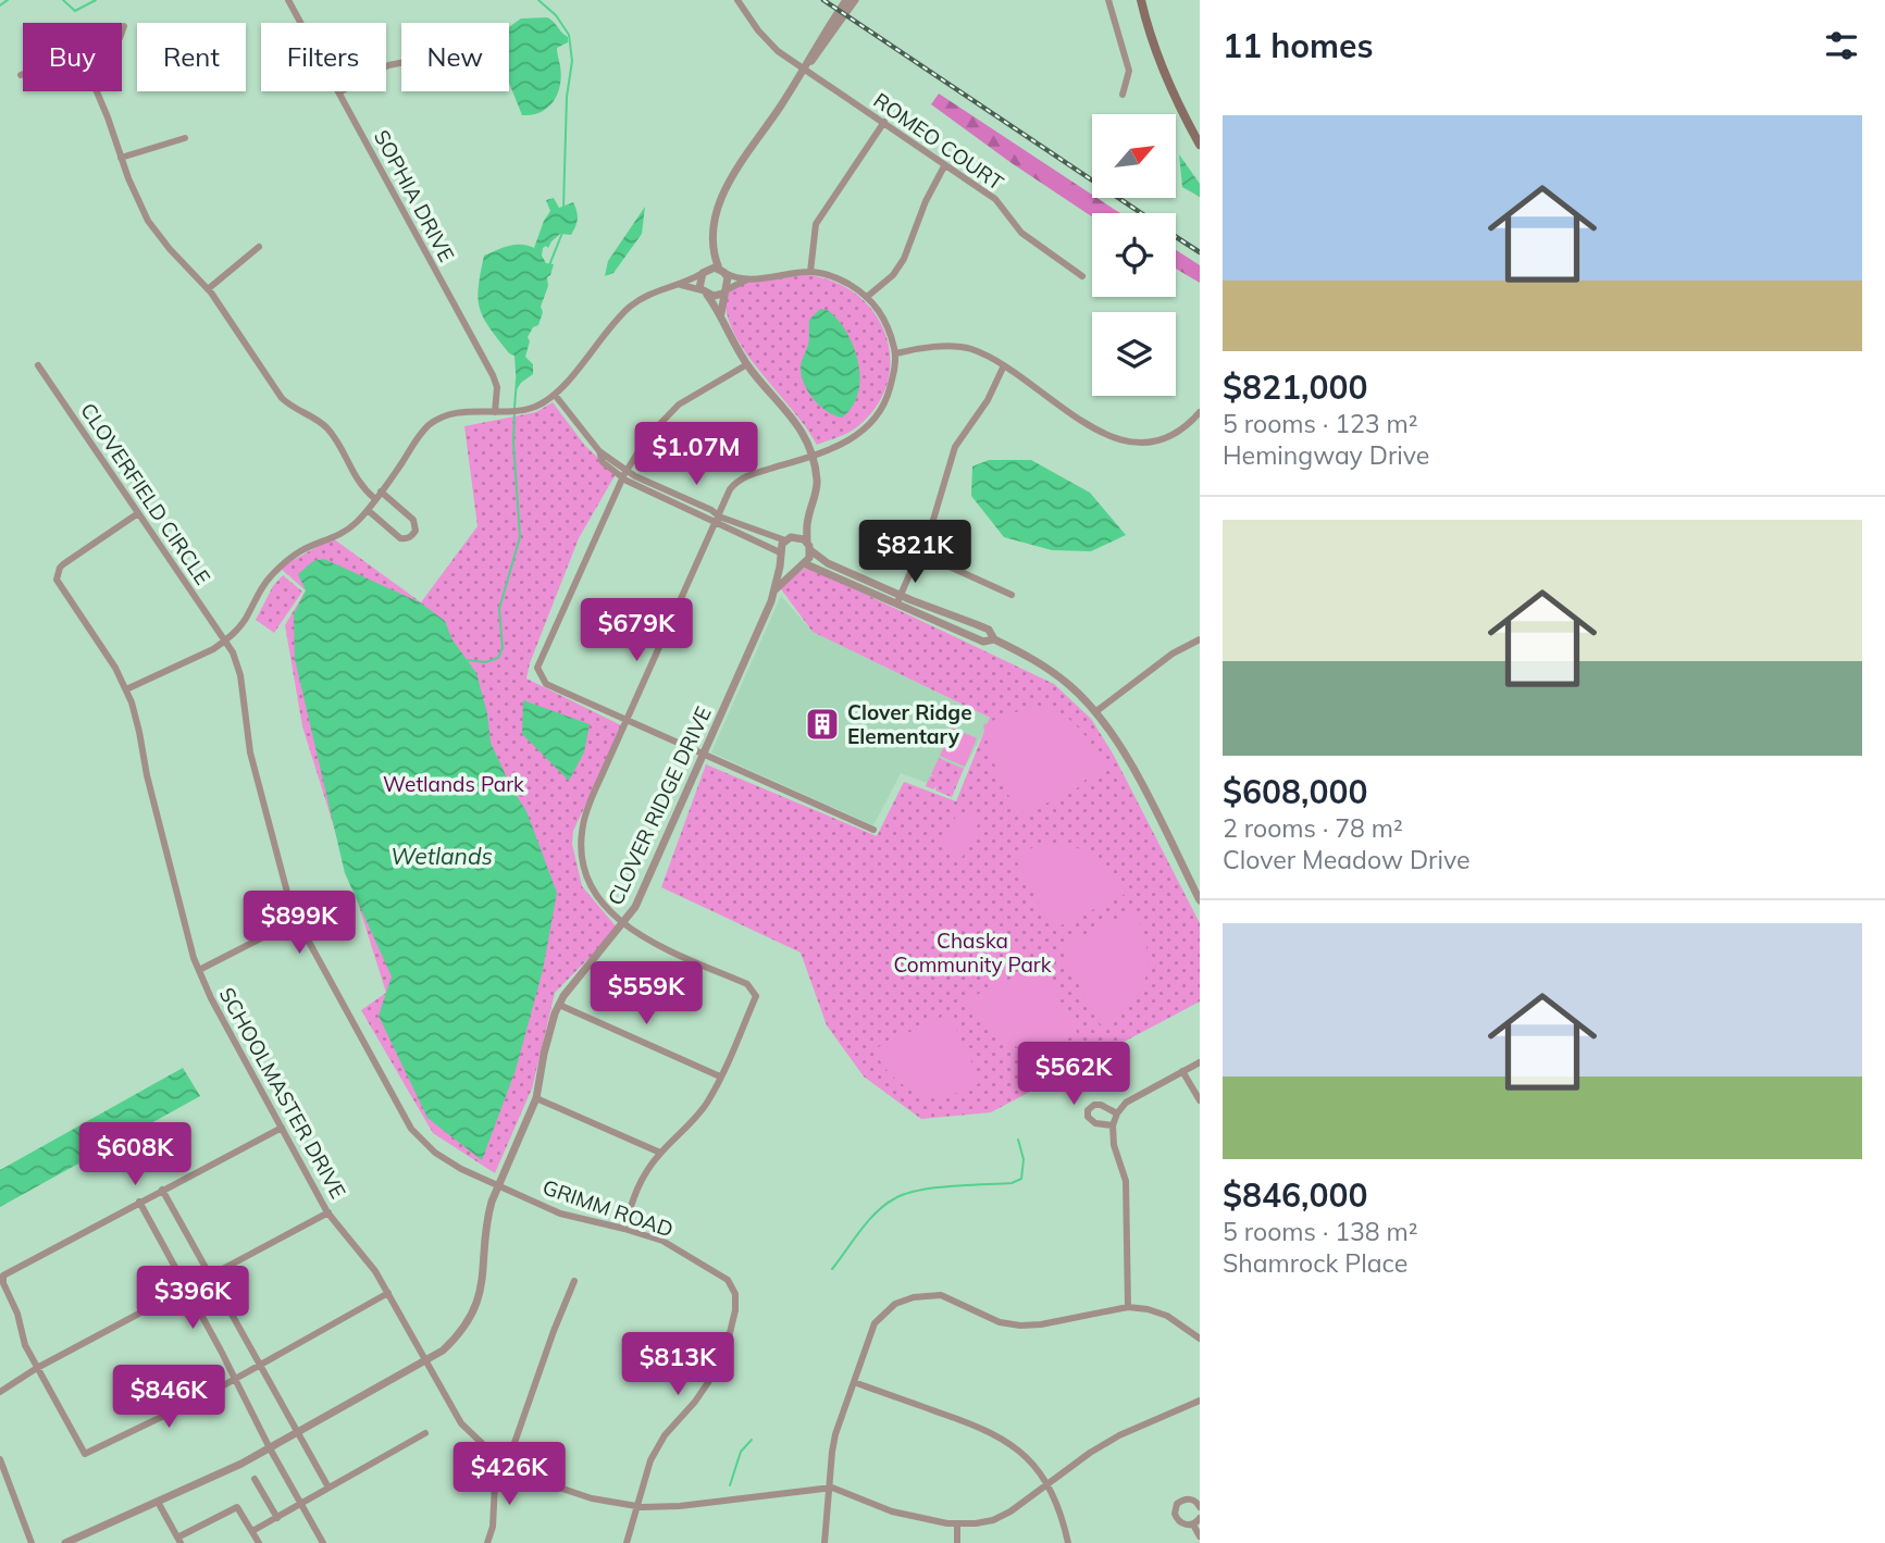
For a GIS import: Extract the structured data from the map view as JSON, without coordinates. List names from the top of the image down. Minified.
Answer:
{"streets":{"street":["ROMEO COURT","SOPHIA DRIVE","CLOVERFIELD CIRCLE","CLOVER RIDGE DRIVE","SCHOOLMASTER DRIVE","GRIMM ROAD"]},"crossings":[["CLOVERFIELD CIRCLE","SCHOOLMASTER DRIVE"],["CLOVERFIELD CIRCLE","GRIMM ROAD"],["CLOVER RIDGE DRIVE","SCHOOLMASTER DRIVE"],["CLOVER RIDGE DRIVE","GRIMM ROAD"],["SCHOOLMASTER DRIVE","GRIMM ROAD"]],"water":["Wetlands"],"parks":["Wetlands Park","Chaska Community Park"],"places":{"building":["Clover Ridge Elementary"]},"north":"top right","page":{"heading":"11 homes","chip":["Buy","Rent","Filters","New"],"list":[{"name":"$821,000","note":"5 rooms · 123 m² · Hemingway Drive"},{"name":"$608,000","note":"2 rooms · 78 m² · Clover Meadow Drive"},{"name":"$846,000","note":"5 rooms · 138 m² · Shamrock Place"}],"price":["$1.07M","$821K","$679K","$899K","$559K","$562K","$608K","$396K","$813K","$846K","$426K"]}}
